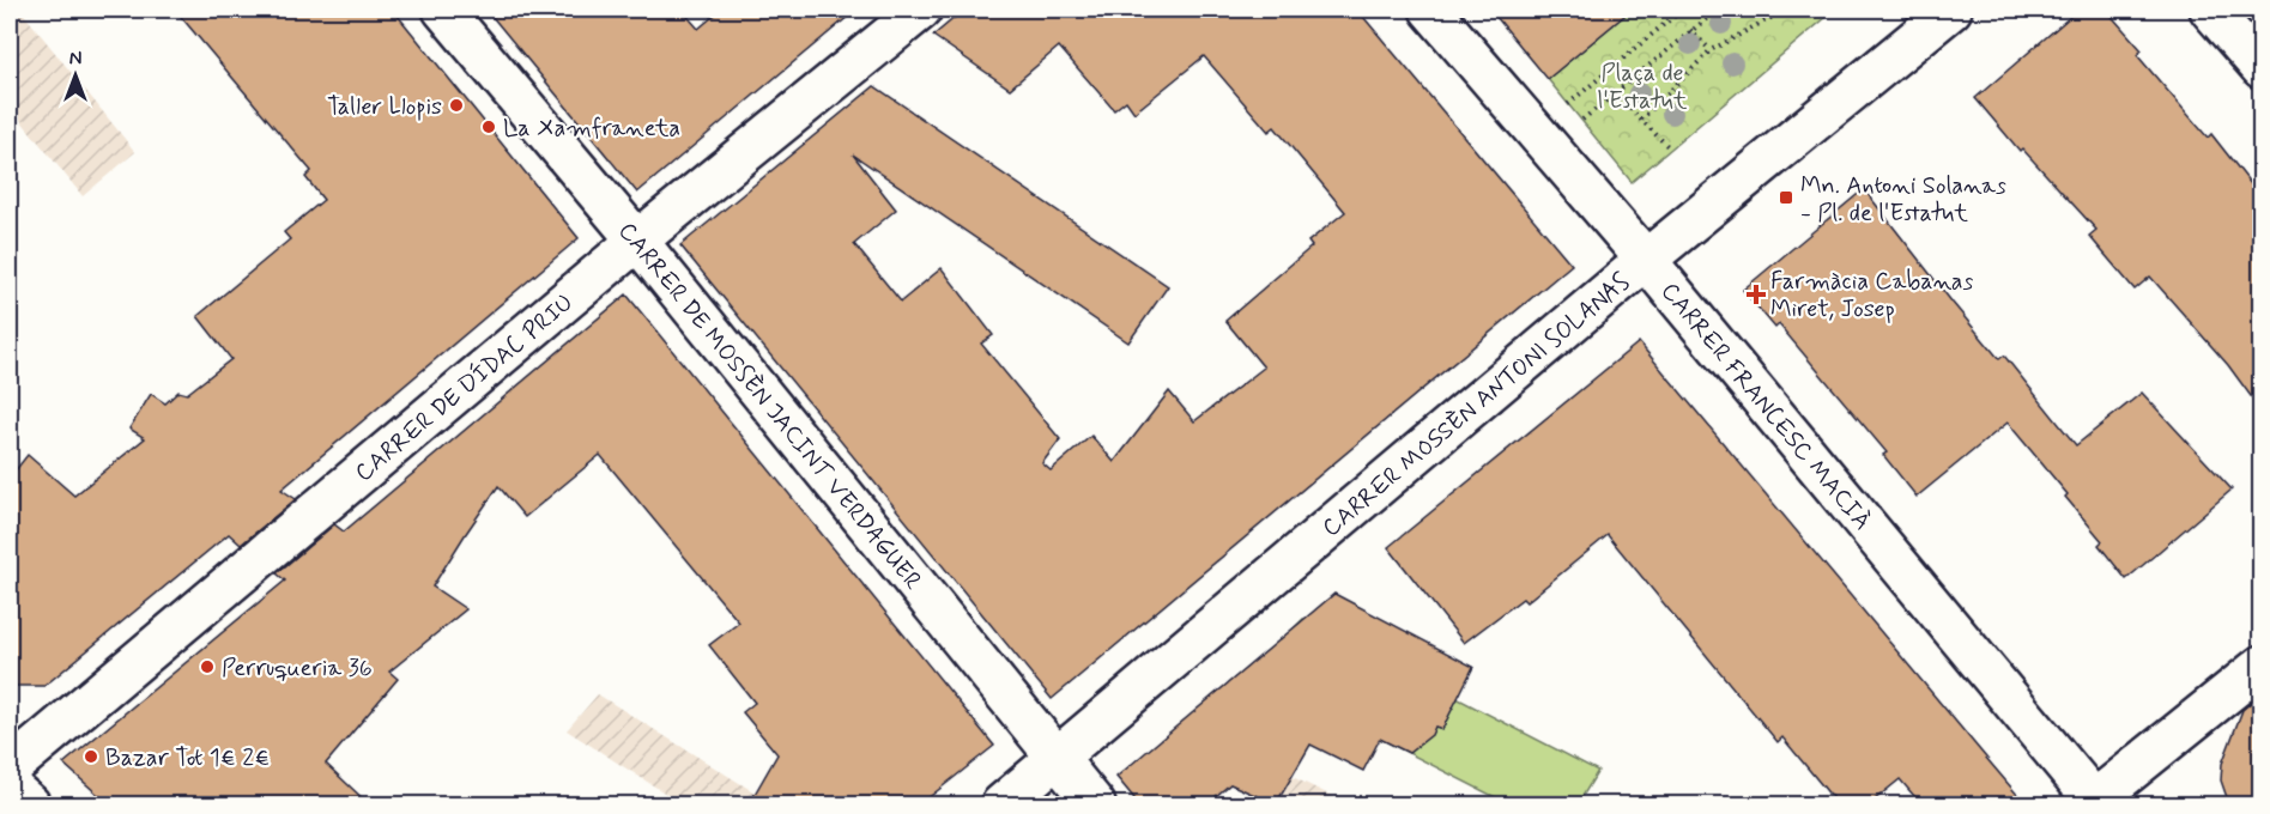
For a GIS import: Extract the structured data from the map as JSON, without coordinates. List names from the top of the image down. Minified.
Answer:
{"streets":{"street":["CARRER DE DÍDAC PRIU","CARRER MOSSÈN ANTONI SOLANAS","CARRER FRANCESC MACIÀ","CARRER DE MOSSÈN JACINT VERDAGUER"]},"crossings":[["CARRER DE DÍDAC PRIU","CARRER DE MOSSÈN JACINT VERDAGUER"],["CARRER MOSSÈN ANTONI SOLANAS","CARRER FRANCESC MACIÀ"],["CARRER MOSSÈN ANTONI SOLANAS","CARRER DE MOSSÈN JACINT VERDAGUER"]],"parks":["Plaça de l'Estatut"],"places":{"other":["Taller Llopis","La Xamfraneta","Perruqueria 36","Bazar Tot 1€ 2€"],"transit":["Mn. Antoni Solanas - Pl. de l'Estatut"],"health":["Farmàcia Cabanas Miret, Josep"]},"north":"top"}
